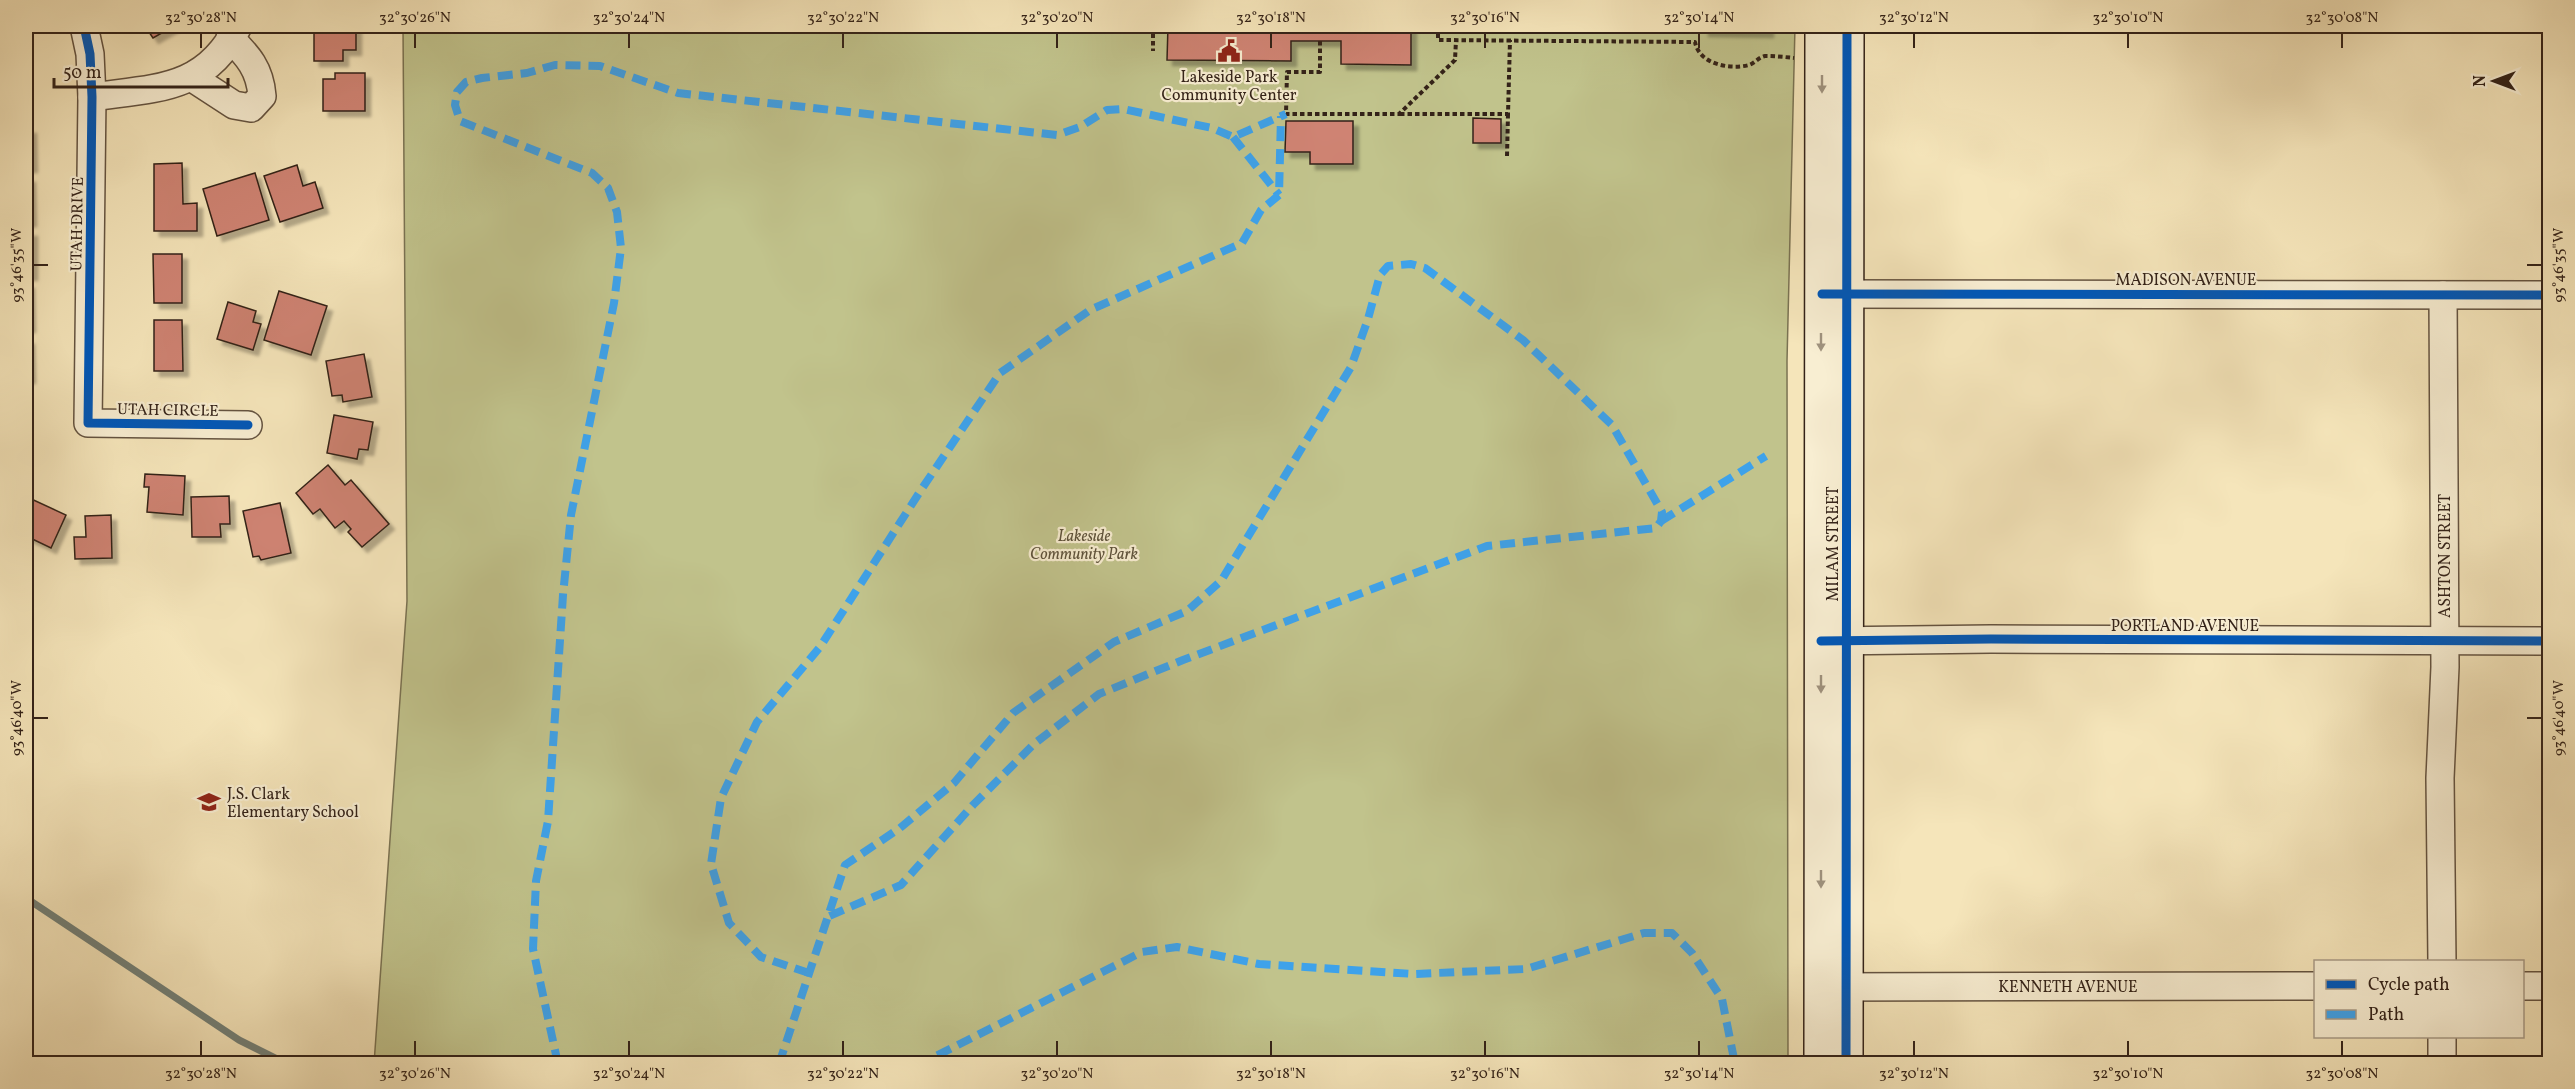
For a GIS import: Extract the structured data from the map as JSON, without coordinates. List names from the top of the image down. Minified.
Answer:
{"streets":{"street":["UTAH DRIVE","MADISON AVENUE","UTAH CIRCLE","MILAM STREET","ASHTON STREET","PORTLAND AVENUE","KENNETH AVENUE"]},"crossings":[["UTAH DRIVE","UTAH CIRCLE"],["MADISON AVENUE","MILAM STREET"],["MADISON AVENUE","ASHTON STREET"],["MILAM STREET","PORTLAND AVENUE"],["MILAM STREET","KENNETH AVENUE"],["ASHTON STREET","PORTLAND AVENUE"]],"parks":["Lakeside Community Park"],"places":{"public building":["Lakeside Park Community Center"],"school or university":["J.S. Clark Elementary School"]},"legend":["Cycle path","Path"],"scale_bar":"50 m","north":"left","coordinates":["32°30'28\"N","32°30'26\"N","32°30'24\"N","32°30'22\"N","32°30'20\"N","32°30'18\"N","32°30'16\"N","32°30'14\"N","32°30'12\"N","32°30'10\"N","32°30'08\"N","93°46'35\"W","93°46'40\"W"]}
